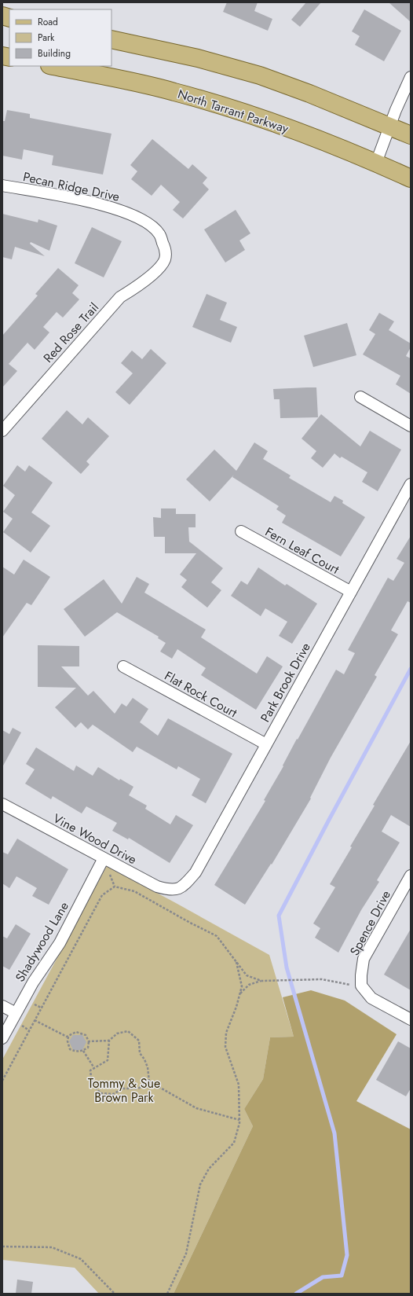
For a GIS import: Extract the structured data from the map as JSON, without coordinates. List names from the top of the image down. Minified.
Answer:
{"streets":{"main road":["North Tarrant Parkway"],"street":["Pecan Ridge Drive","Red Rose Trail","Fern Leaf Court","Park Brook Drive","Flat Rock Court","Vine Wood Drive","Spence Drive","Shadywood Lane"]},"crossings":[["Pecan Ridge Drive","Red Rose Trail"],["Fern Leaf Court","Park Brook Drive"],["Park Brook Drive","Flat Rock Court"],["Park Brook Drive","Vine Wood Drive"],["Vine Wood Drive","Shadywood Lane"]],"parks":["Tommy & Sue Brown Park"],"legend":["Road","Park","Building"]}
